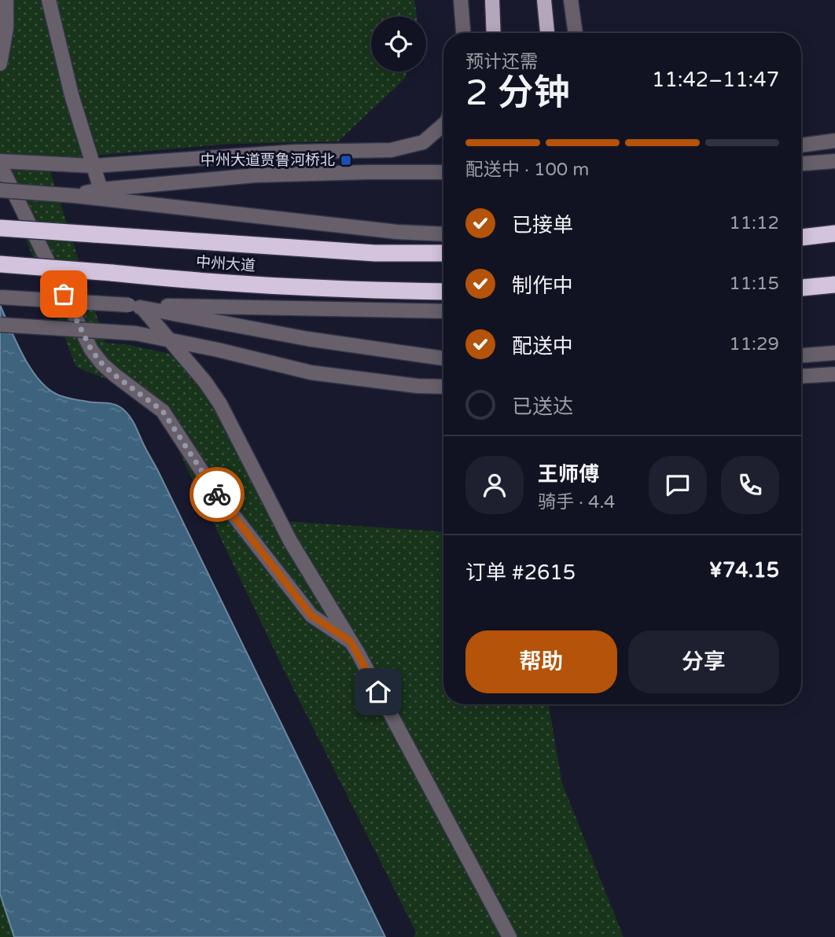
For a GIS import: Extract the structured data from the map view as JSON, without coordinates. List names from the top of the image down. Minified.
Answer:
{"streets":{"highway":["中州大道"]},"places":{"transit":["中州大道贾鲁河桥北"]},"page":{"heading":["2 分钟","预计还需","11:42–11:47"],"panel":["王师傅","骑手 · 4.4","订单 #2615","¥74.15"],"bar":"配送中 · 100 m","list":[["已接单","11:12"],["制作中","11:15"],["配送中","11:29"],"已送达"],"buttons":["帮助","分享"]}}
